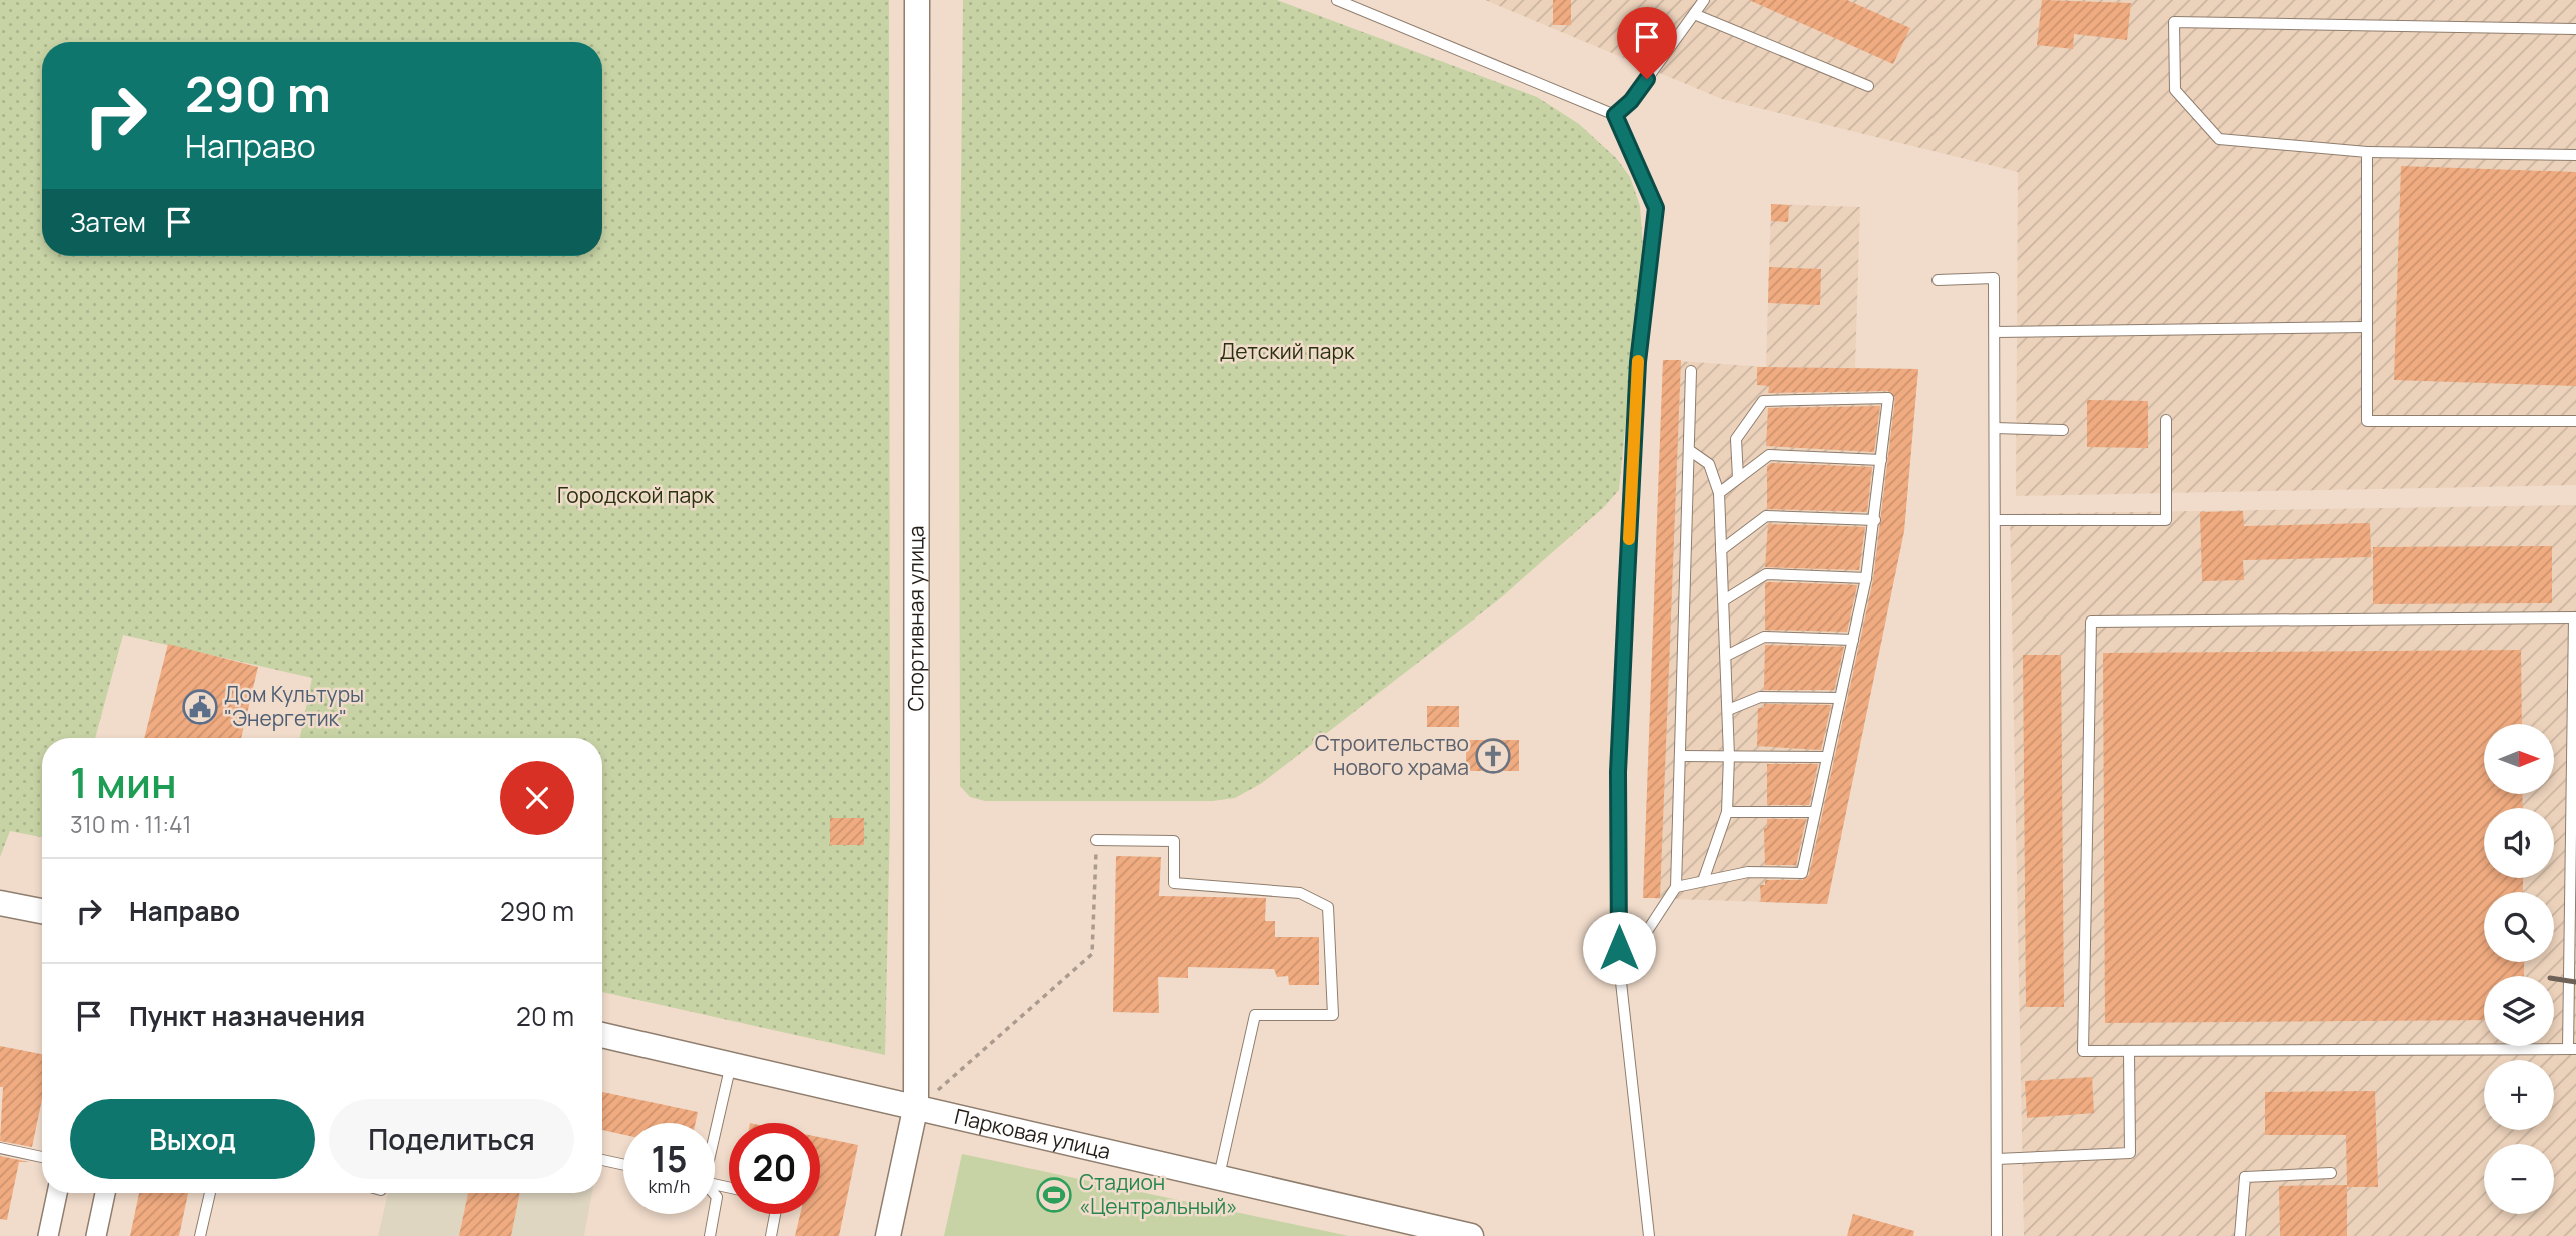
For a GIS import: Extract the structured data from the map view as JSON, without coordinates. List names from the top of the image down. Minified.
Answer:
{"streets":{"street":["Спортивная улица","Парковая улица"]},"crossings":[["Спортивная улица","Парковая улица"]],"parks":["Детский парк","Городской парк"],"places":{"public building":["Дом Культуры \"Энергетик\""],"church":["Строительство нового храма"],"sports":["Стадион «Центральный»"]},"north":"right","page":{"turn":["290 m","Направо"],"then":"Затем","map_buttons":["+","−"],"heading":["1 мин","310 m · 11:41"],"list":[{"name":"Направо","value":"290 m"},{"name":"Пункт назначения","value":"20 m"}],"buttons":["Выход","Поделиться"],"speed":"15 km/h","limit":"20"}}
